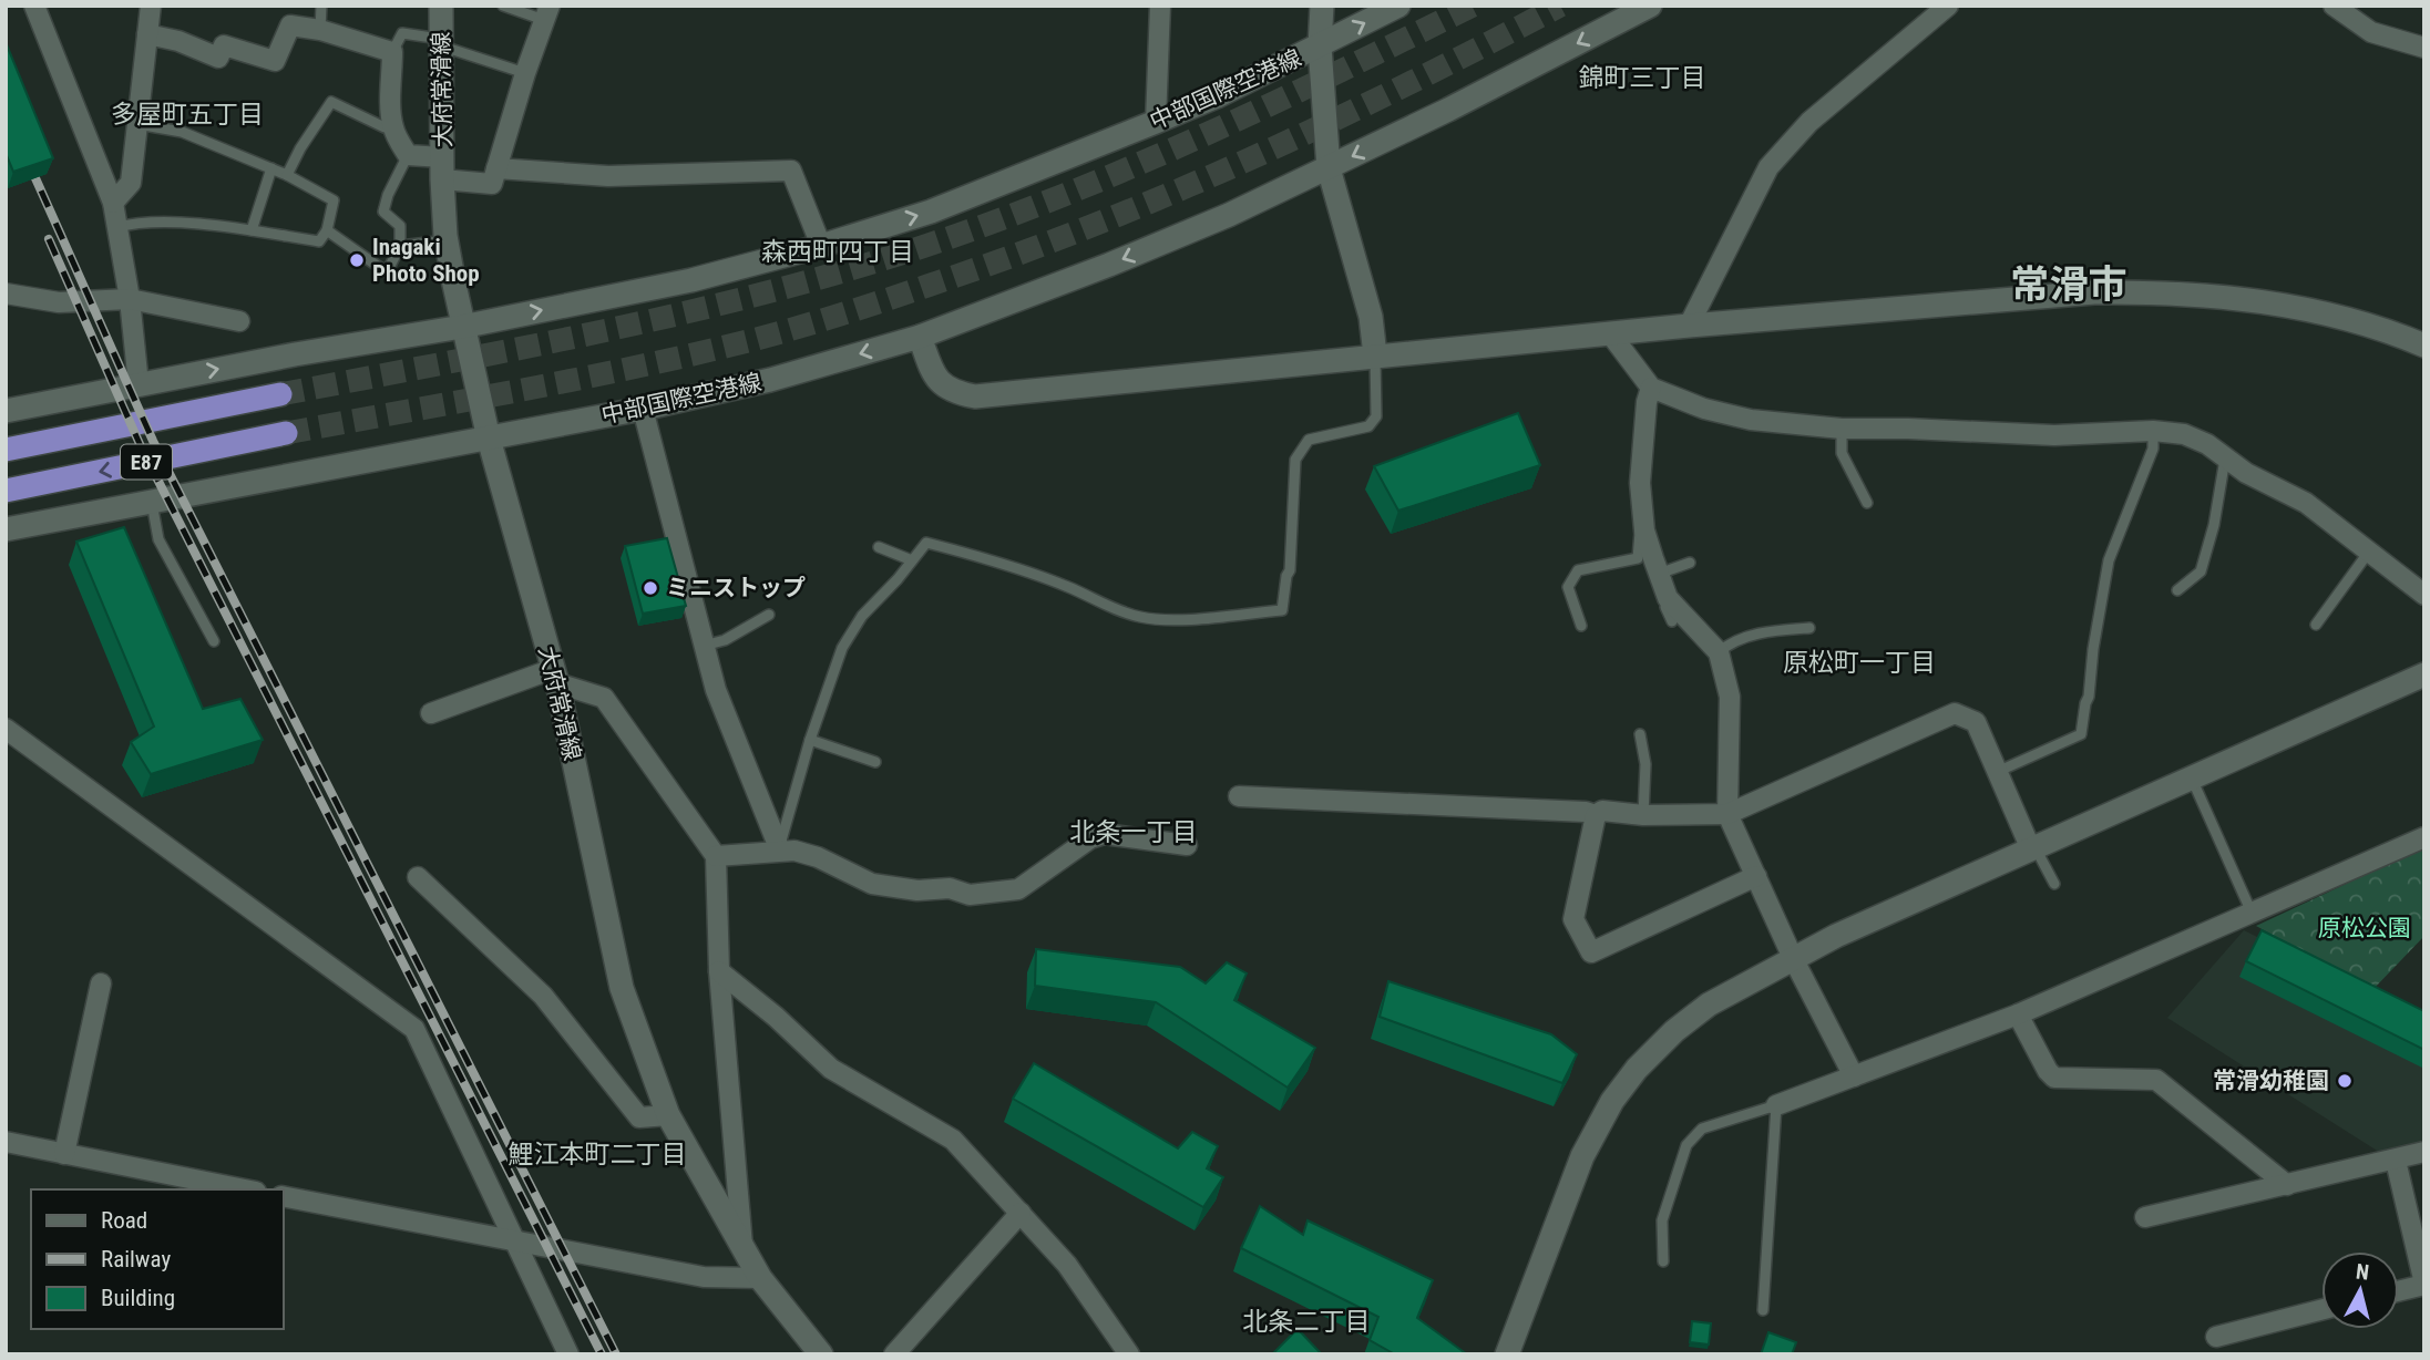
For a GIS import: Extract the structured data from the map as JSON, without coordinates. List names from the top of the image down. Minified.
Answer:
{"streets":{"highway":["E87"],"main road":["大府常滑線","中部国際空港線"]},"crossings":[["大府常滑線","中部国際空港線"]],"districts":["錦町三丁目","多屋町五丁目","森西町四丁目","常滑市","原松町一丁目","北条一丁目","鯉江本町二丁目","北条二丁目"],"parks":["原松公園"],"places":["Inagaki Photo Shop","ミニストップ","常滑幼稚園"],"legend":["Road","Railway","Building"],"north":"top"}
